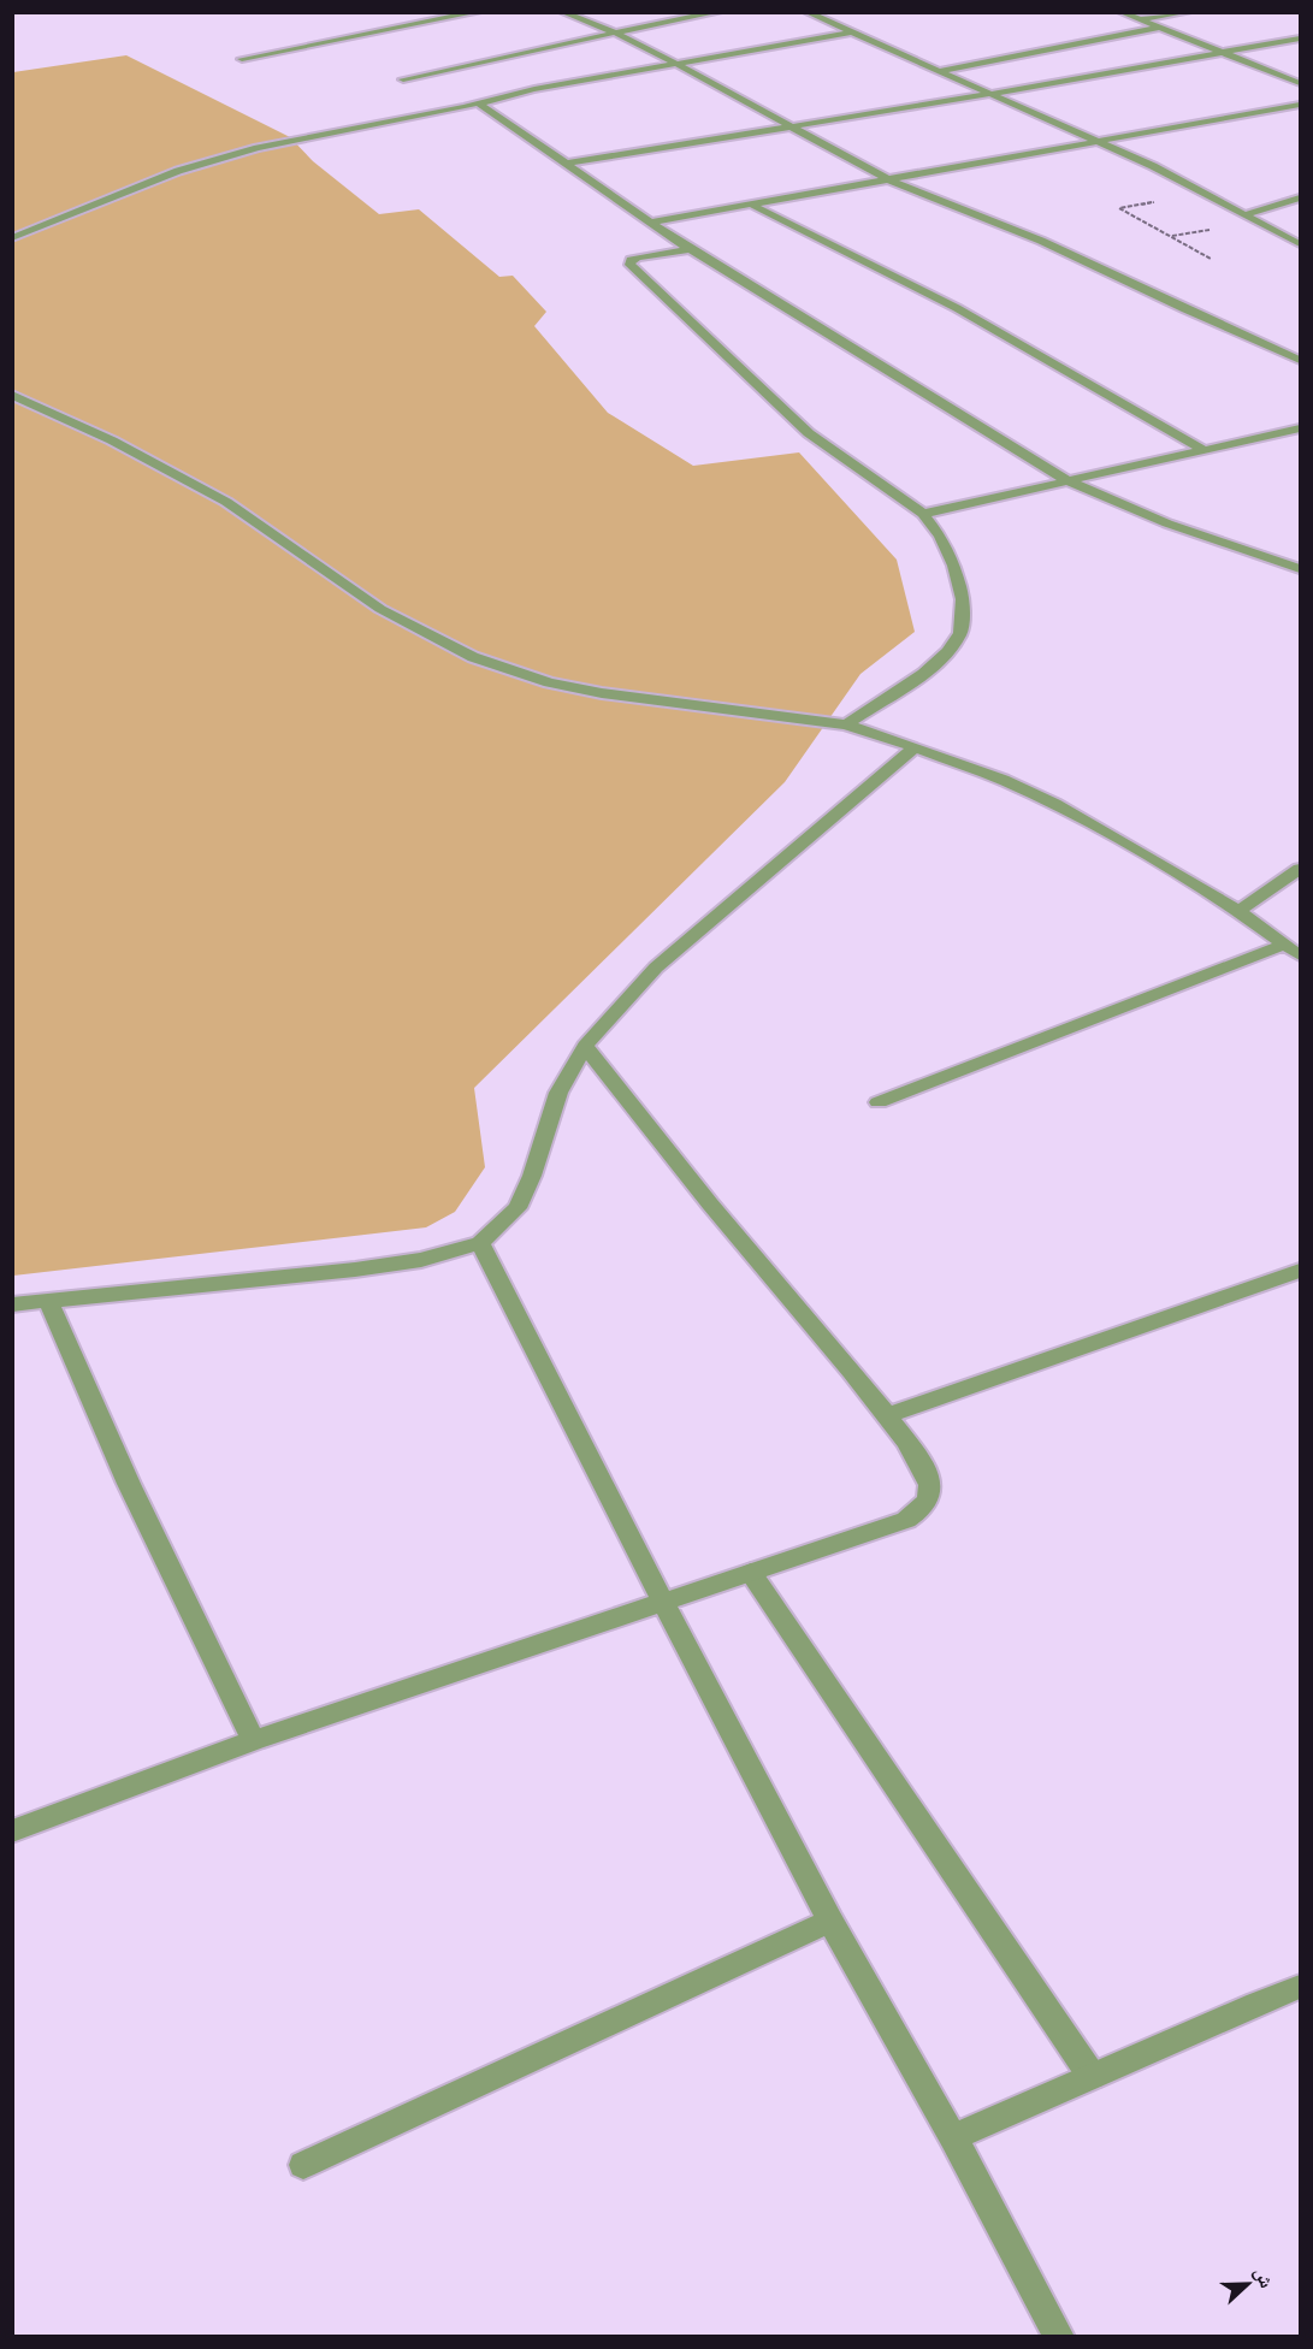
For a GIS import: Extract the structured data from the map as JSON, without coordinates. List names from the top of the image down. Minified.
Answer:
{"north":"right"}
